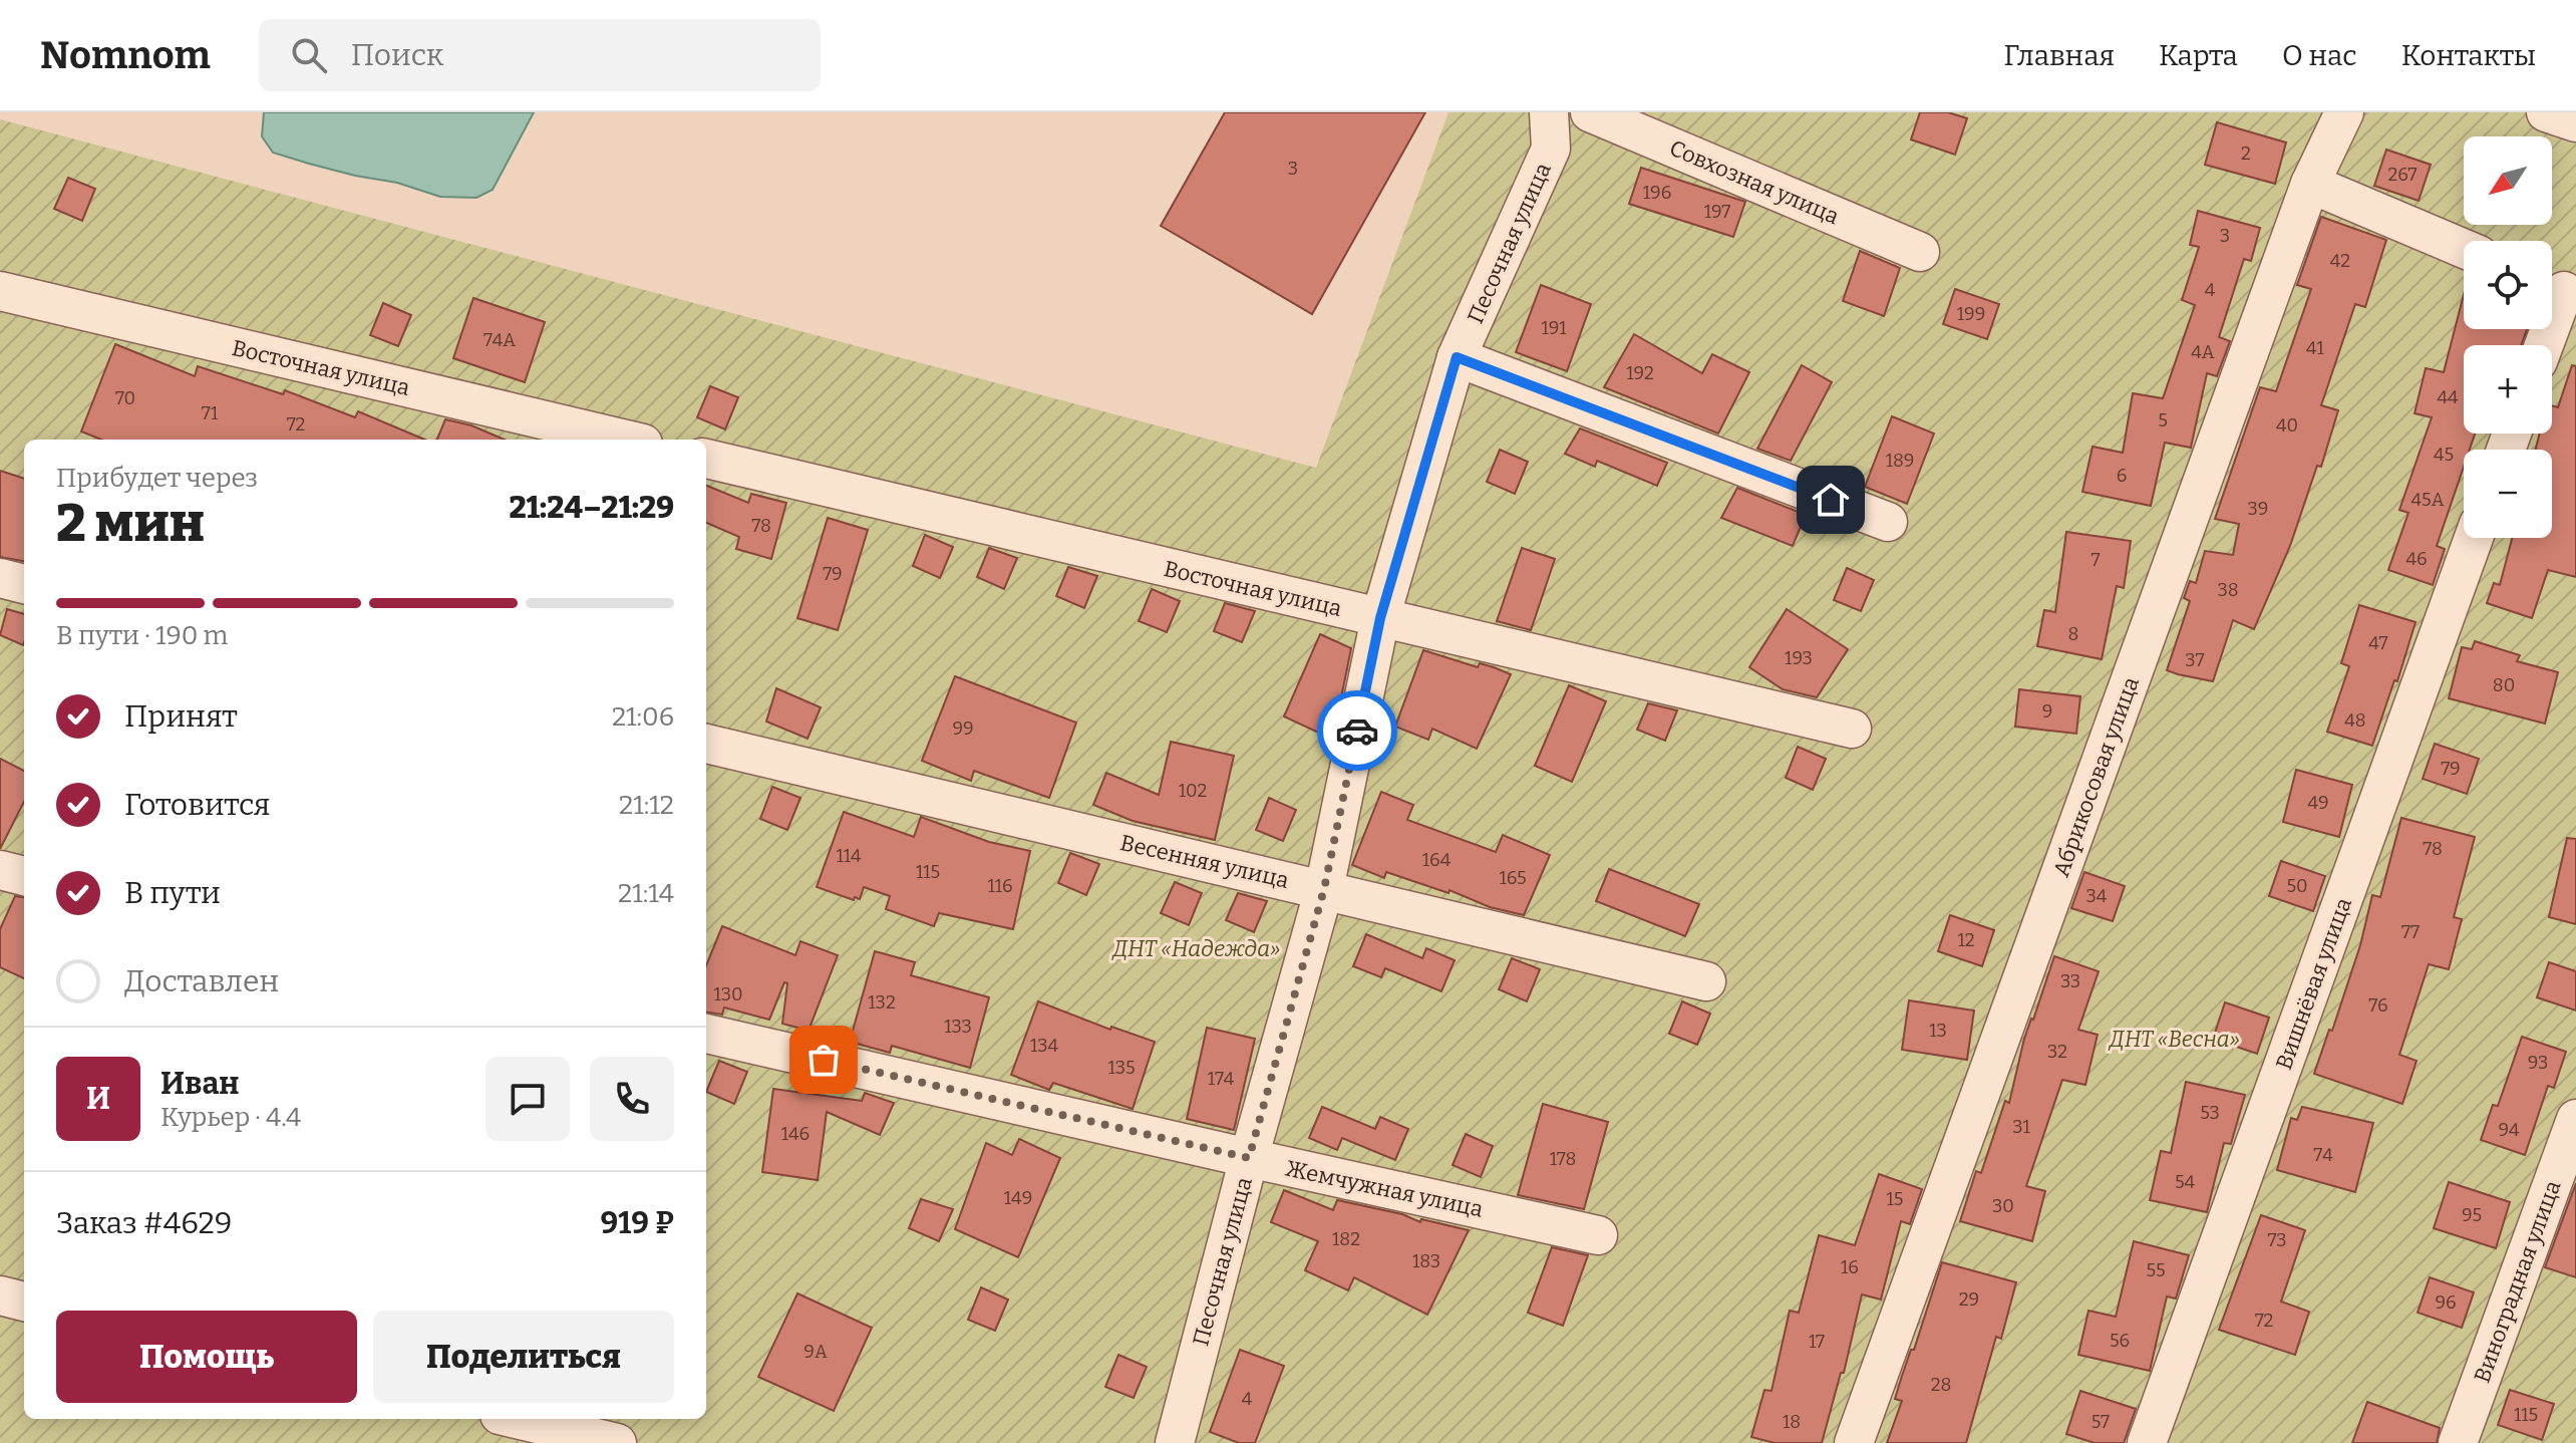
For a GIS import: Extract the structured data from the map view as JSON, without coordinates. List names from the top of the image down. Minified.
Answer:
{"streets":{"street":["Совхозная улица","Песочная улица","Восточная улица","Абрикосовая улица","Весенняя улица","Вишнёвая улица","Жемчужная улица","Виноградная улица"]},"crossings":[["Песочная улица","Восточная улица"],["Песочная улица","Весенняя улица"],["Песочная улица","Жемчужная улица"]],"parks":["ДНТ «Надежда»","ДНТ «Весна»"],"house_numbers":["2","3","267","196","197","3","42","4","199","191","74А","41","4А","192","44","70","71","5","72","40","45","189","6","45А","39","78","46","7","79","38","8","47","193","37","80","9","48","99","79","102","49","78","114","164","115","165","116","50","34","77","12","33","130","132","76","133","13","134","32","93","135","174","53","31","94","146","74","178","54","149","15","30","95","182","73","183","16","55","29","96","72","56","17","9А","28","4","115","18","57"],"north":"bottom left","page":{"header":"Nomnom","search":"Поиск","nav":["Главная","Карта","О нас","Контакты"],"map_buttons":["+","−"],"heading":["2 мин","Прибудет через","21:24–21:29"],"panel":["Иван","Курьер · 4.4","Заказ #4629","919 ₽"],"bar":"В пути · 190 m","list":[["Принят","21:06"],["Готовится","21:12"],["В пути","21:14"],"Доставлен"],"round":"И","buttons":["Помощь","Поделиться"]}}
